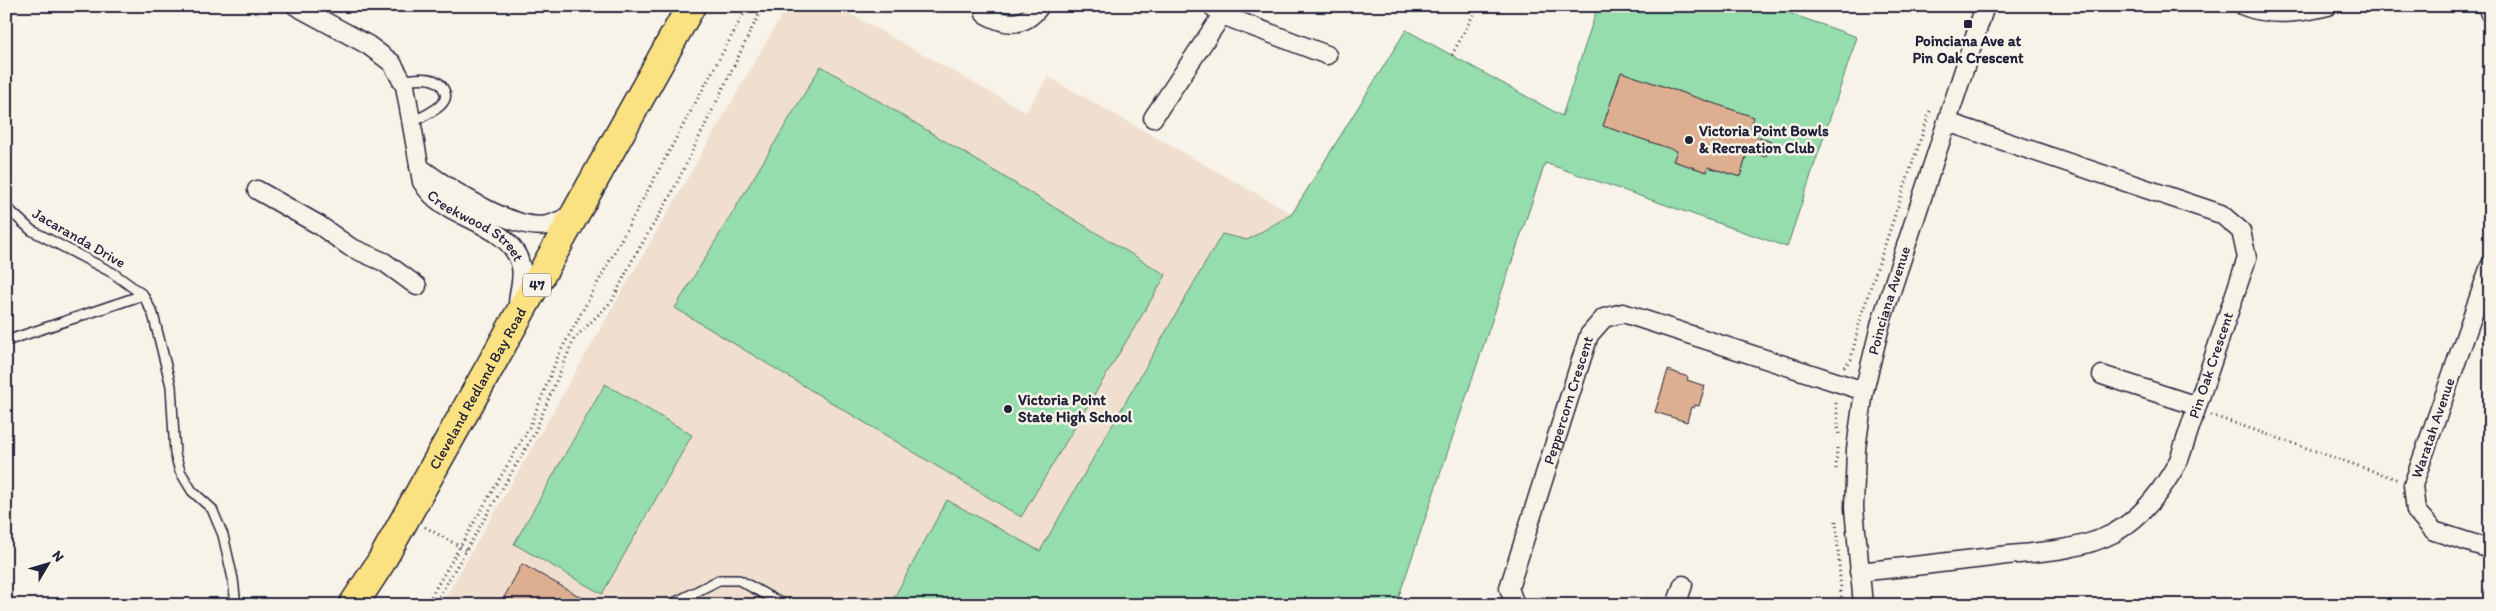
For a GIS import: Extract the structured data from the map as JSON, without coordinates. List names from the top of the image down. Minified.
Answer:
{"streets":{"highway":["47","Cleveland Redland Bay Road"],"street":["Creekwood Street","Poinciana Avenue","Pin Oak Crescent","Peppercorn Crescent","Waratah Avenue"],"lane":["Jacaranda Drive"]},"crossings":[["Creekwood Street","Cleveland Redland Bay Road"],["Poinciana Avenue","Pin Oak Crescent"],["Poinciana Avenue","Peppercorn Crescent"]],"places":{"transit":["Poinciana Ave at Pin Oak Crescent"],"other":["Victoria Point Bowls & Recreation Club","Victoria Point State High School"]},"north":"top right"}
